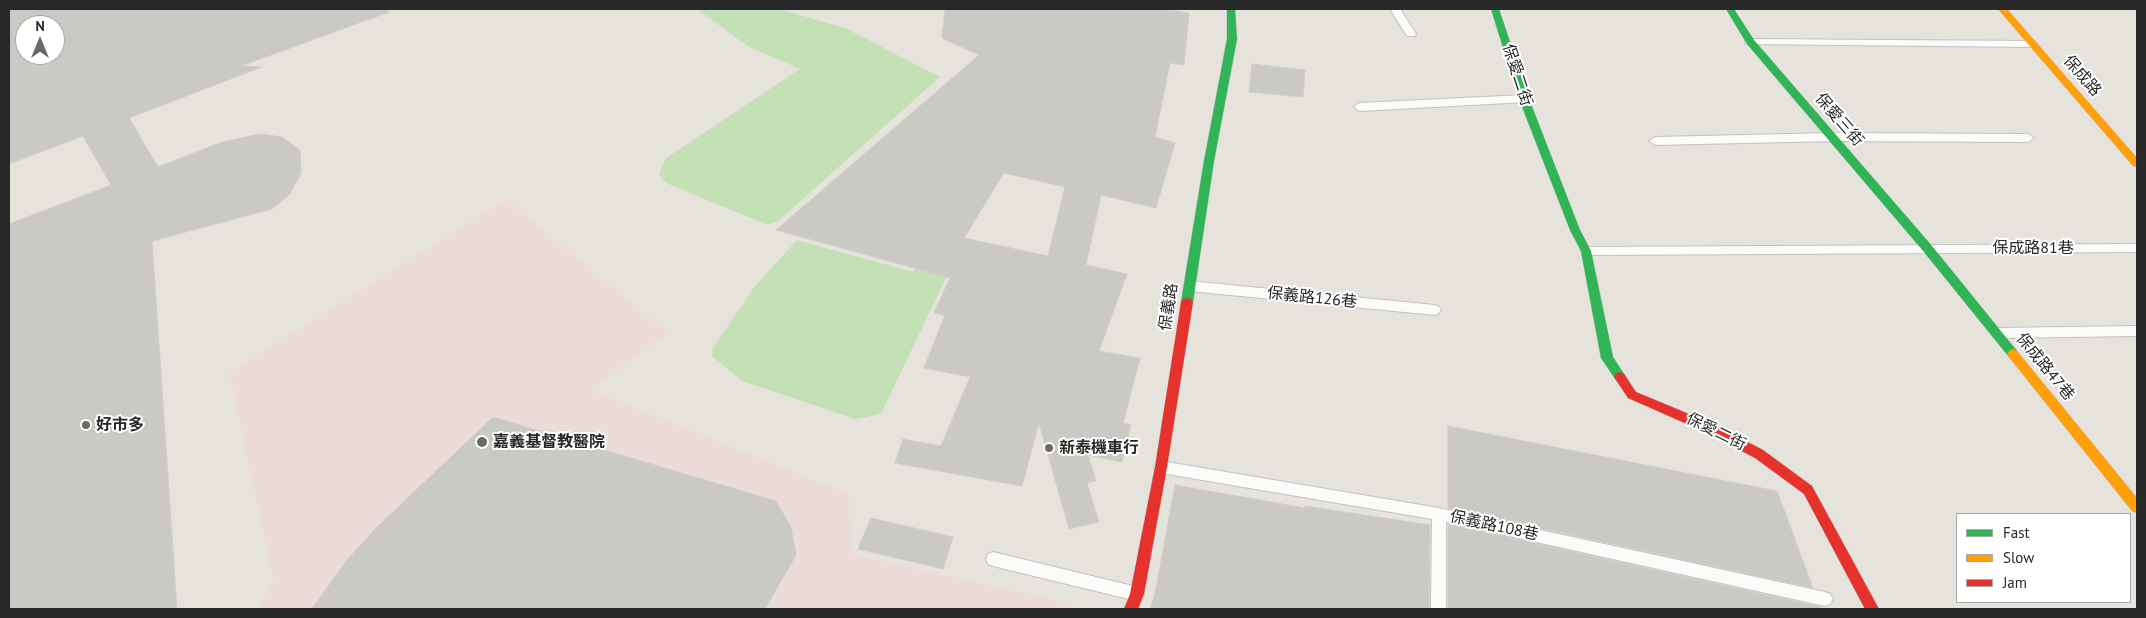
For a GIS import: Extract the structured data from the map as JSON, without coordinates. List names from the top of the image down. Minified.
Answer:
{"streets":{"street":["保愛二街","保成路","保愛三街","保義路","保成路47巷"],"lane":["保成路81巷","保義路126巷","保義路108巷"]},"crossings":[["保愛三街","保成路81巷"],["保愛三街","保成路47巷"],["保成路81巷","保成路47巷"],["保義路126巷","保義路"],["保義路","保義路108巷"]],"places":["好市多","嘉義基督教醫院","新泰機車行"],"legend":["Fast","Slow","Jam"],"north":"top"}
